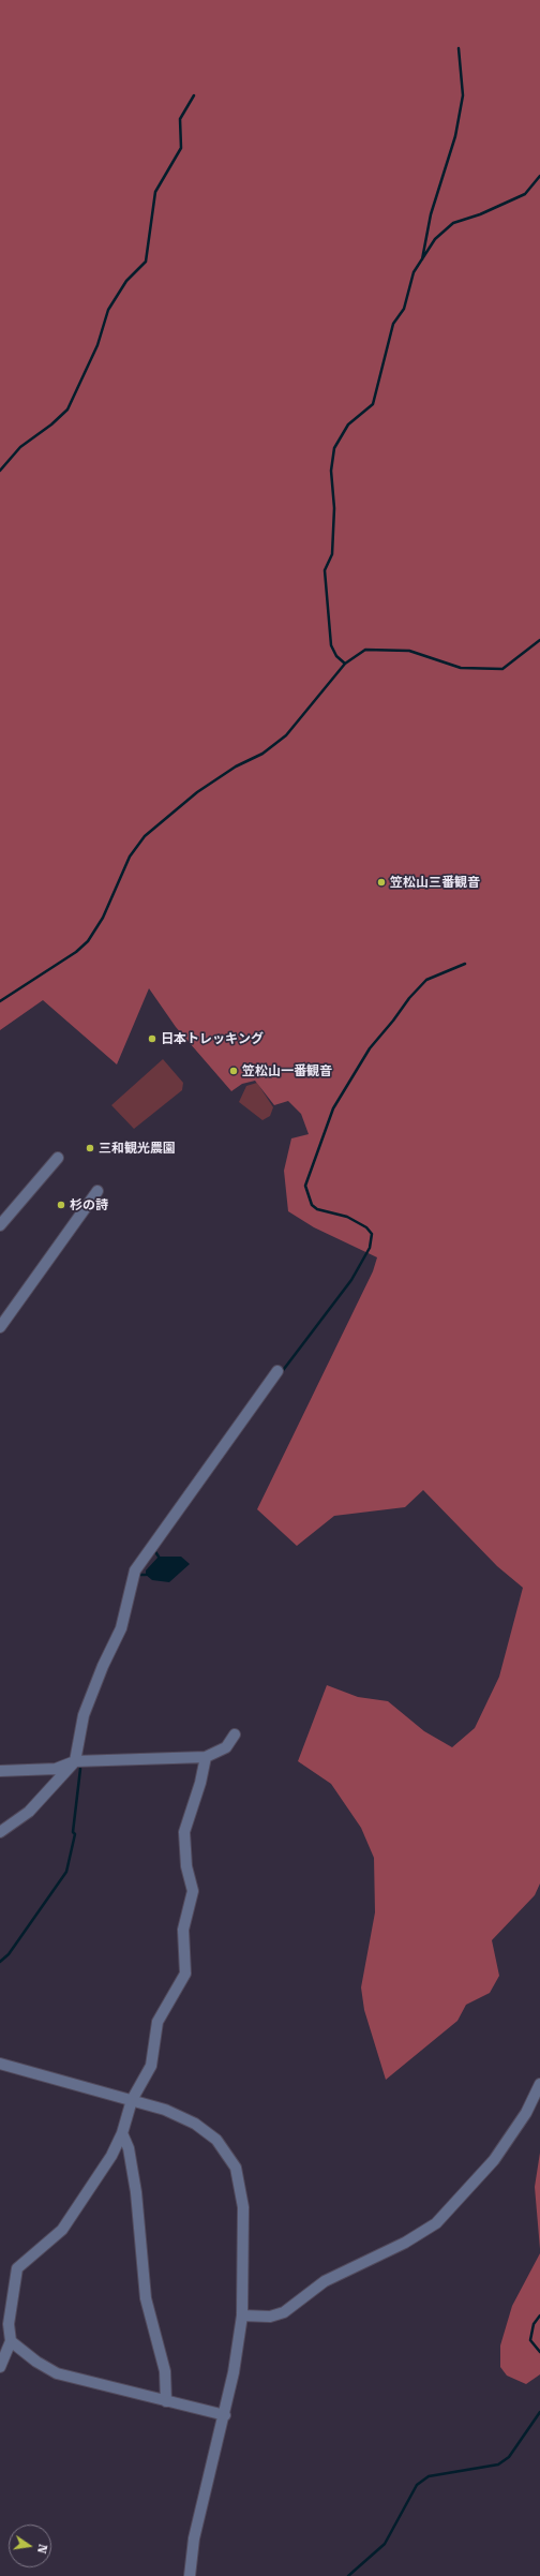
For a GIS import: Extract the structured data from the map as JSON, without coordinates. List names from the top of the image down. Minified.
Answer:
{"places":["笠松山三番観音","日本トレッキング","笠松山一番観音","三和観光農園","杉の詩"],"north":"right"}
